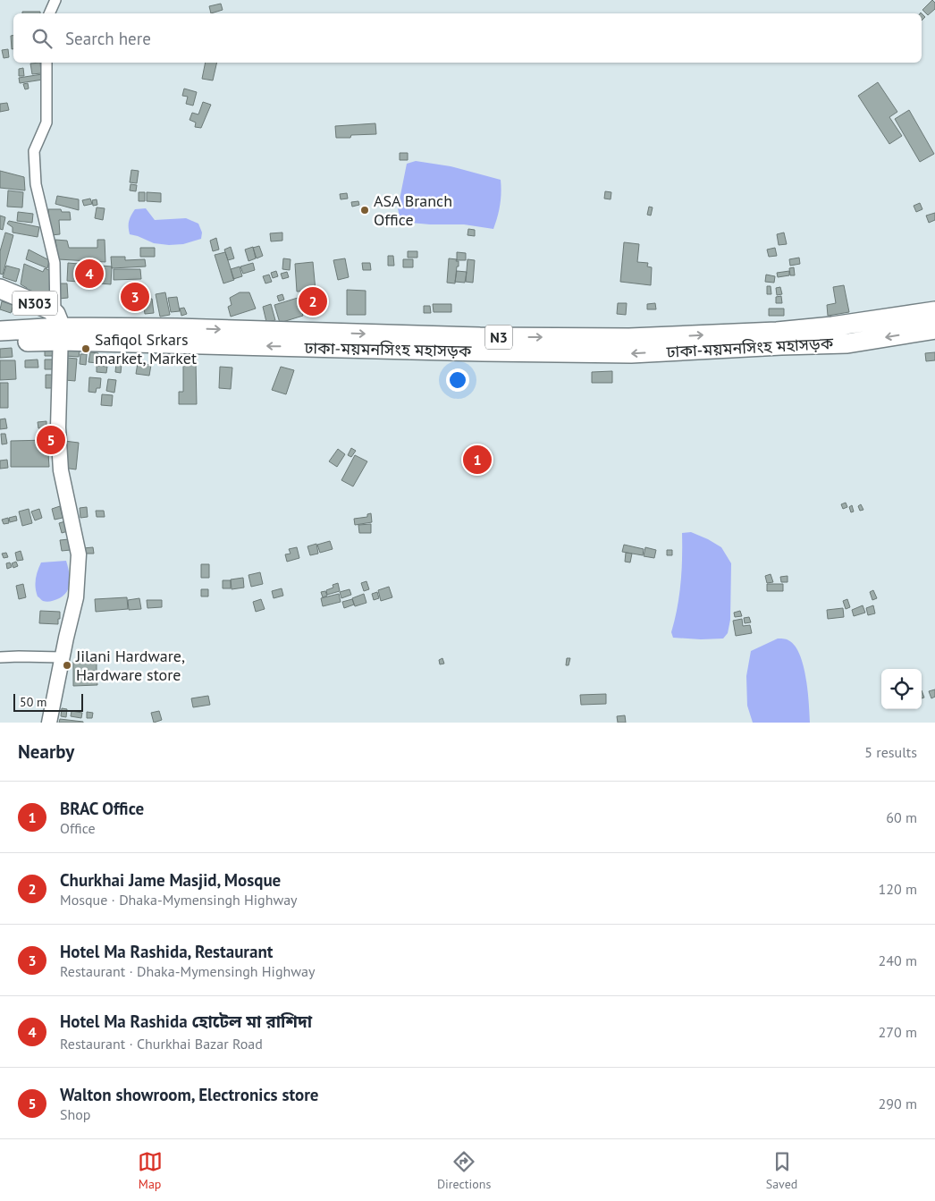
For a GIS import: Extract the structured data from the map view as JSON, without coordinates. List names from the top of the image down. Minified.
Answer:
{"streets":{"highway":["N303","N3","ঢাকা-ময়মনসিংহ মহাসড়ক"]},"crossings":[["N303","N3"],["N303","ঢাকা-ময়মনসিংহ মহাসড়ক"],["N3","ঢাকা-ময়মনসিংহ মহাসড়ক"]],"places":["ASA Branch Office","Safiqol Srkars market, Market","Jilani Hardware, Hardware store"],"scale_bar":"50 m","page":{"search":"Search here","pins":["4","3","2","5","1"],"scale":"50 m","heading":["Nearby","5 results"],"list":[{"mark":"1","name":"BRAC Office","note":"Office","value":"60 m"},{"mark":"2","name":"Churkhai Jame Masjid, Mosque","note":"Mosque · Dhaka-Mymensingh Highway","value":"120 m"},{"mark":"3","name":"Hotel Ma Rashida, Restaurant","note":"Restaurant · Dhaka-Mymensingh Highway","value":"240 m"},{"mark":"4","name":"Hotel Ma Rashida হোটেল মা রাশিদা","note":"Restaurant · Churkhai Bazar Road","value":"270 m"},{"mark":"5","name":"Walton showroom, Electronics store","note":"Shop","value":"290 m"}],"nav":["Map","Directions","Saved"]}}
